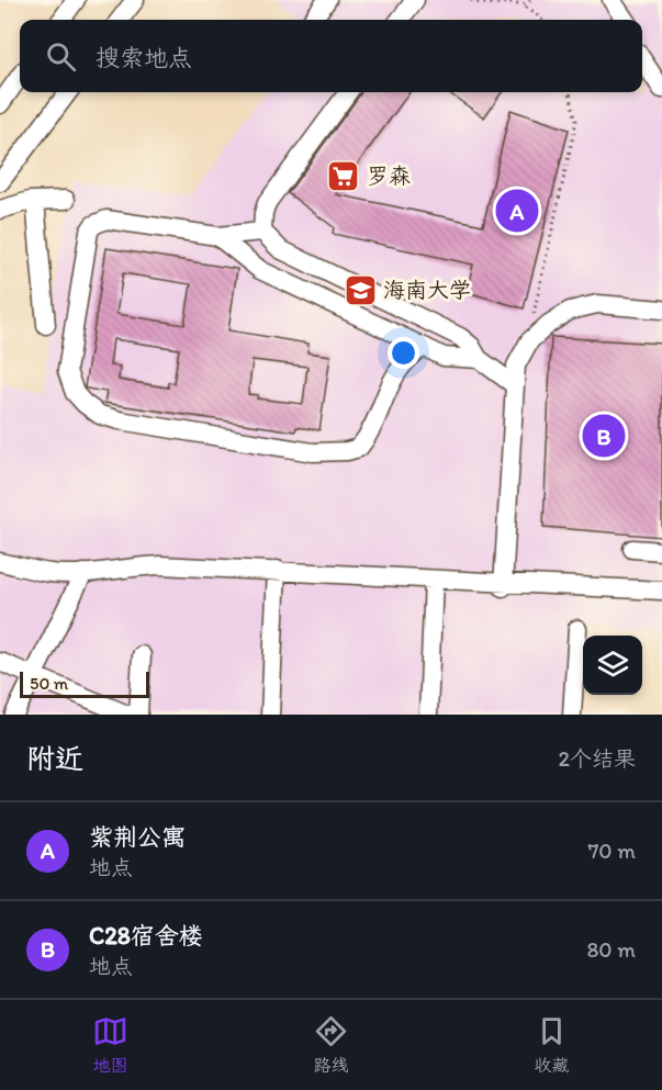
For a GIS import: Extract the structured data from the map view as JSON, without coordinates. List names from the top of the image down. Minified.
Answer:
{"places":{"supermarket":["罗森"],"school or university":["海南大学"]},"scale_bar":"50 m","page":{"search":"搜索地点","pins":["A","B"],"scale":"50 m","heading":["附近","2个结果"],"list":[{"mark":"A","name":"紫荆公寓","note":"地点","value":"70 m"},{"mark":"B","name":"C28宿舍楼","note":"地点","value":"80 m"}],"nav":["地图","路线","收藏"]}}
